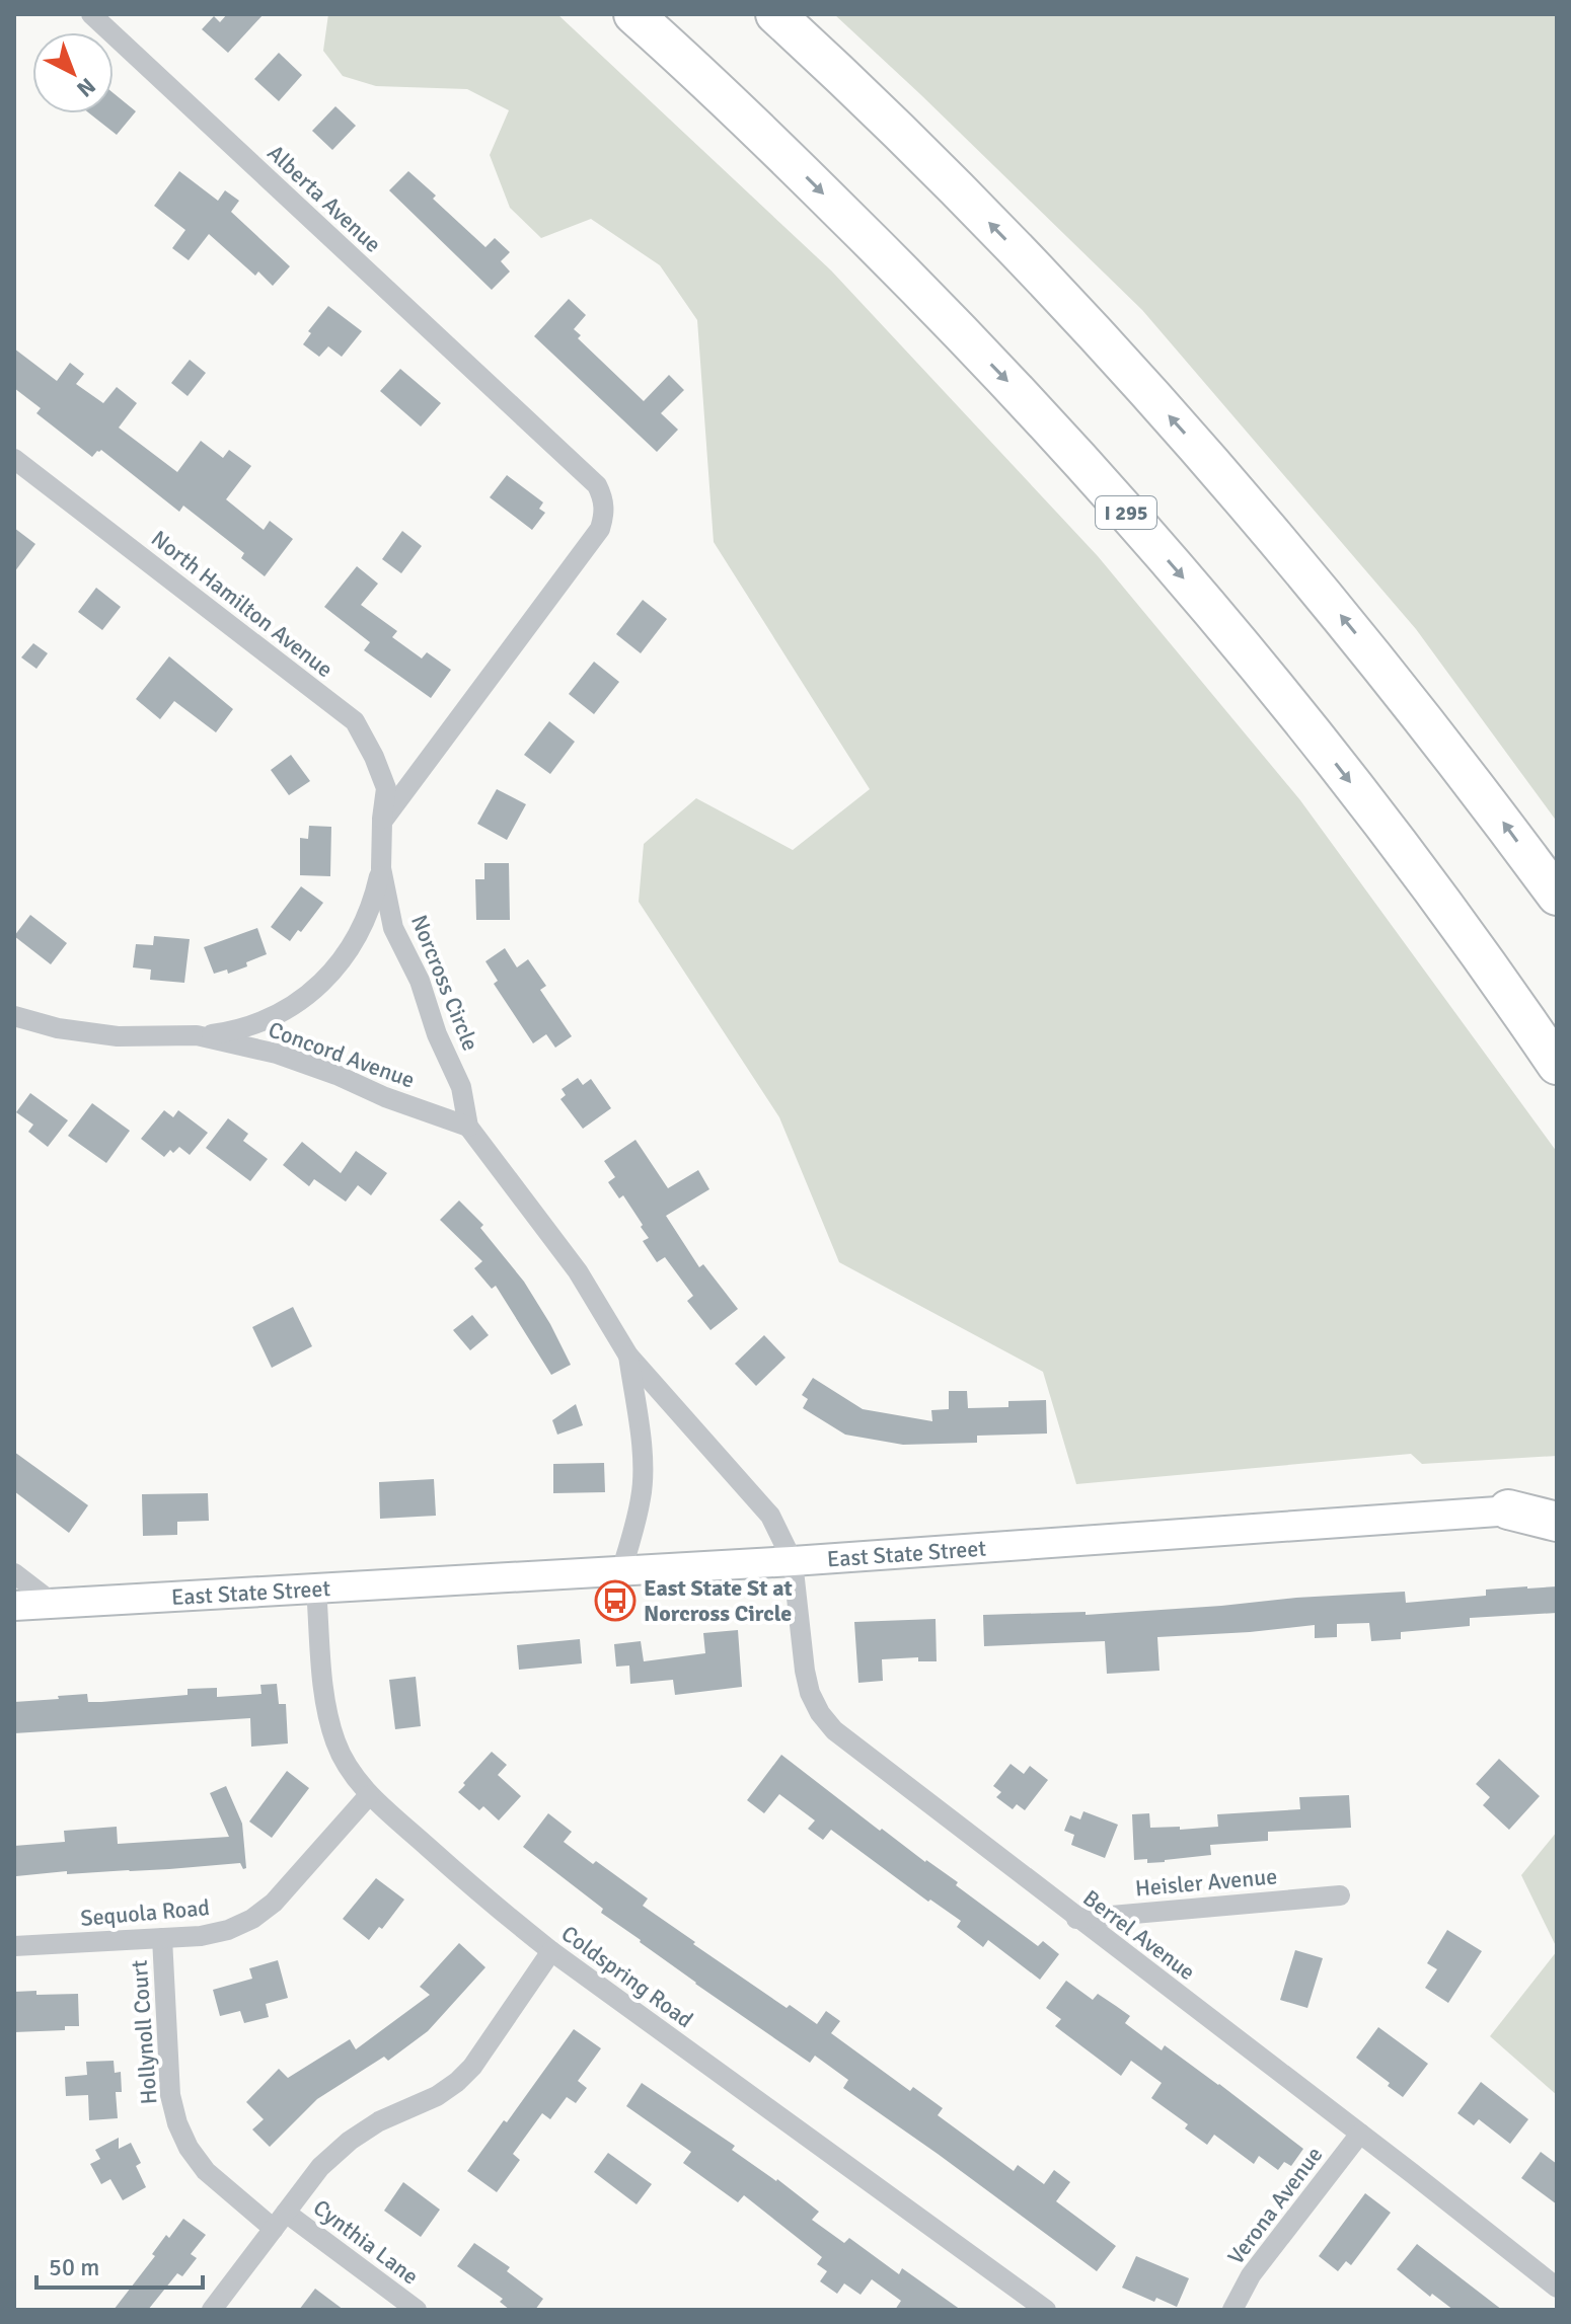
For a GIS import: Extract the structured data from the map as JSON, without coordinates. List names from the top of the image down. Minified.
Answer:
{"streets":{"highway":["I 295"],"street":["Alberta Avenue","North Hamilton Avenue","Norcross Circle","Concord Avenue","East State Street","Heisler Avenue","Sequola Road","Berrel Avenue","Coldspring Road","Hollynoll Court","Verona Avenue","Cynthia Lane"]},"crossings":[["Alberta Avenue","North Hamilton Avenue"],["Alberta Avenue","Norcross Circle"],["North Hamilton Avenue","Norcross Circle"],["Norcross Circle","Concord Avenue"],["Norcross Circle","East State Street"],["Norcross Circle","Berrel Avenue"],["East State Street","Berrel Avenue"],["East State Street","Coldspring Road"],["Heisler Avenue","Berrel Avenue"],["Sequola Road","Coldspring Road"],["Sequola Road","Hollynoll Court"],["Berrel Avenue","Verona Avenue"],["Hollynoll Court","Cynthia Lane"]],"places":{"bus stop":["East State St at Norcross Circle"]},"scale_bar":"50 m","north":"bottom right"}
